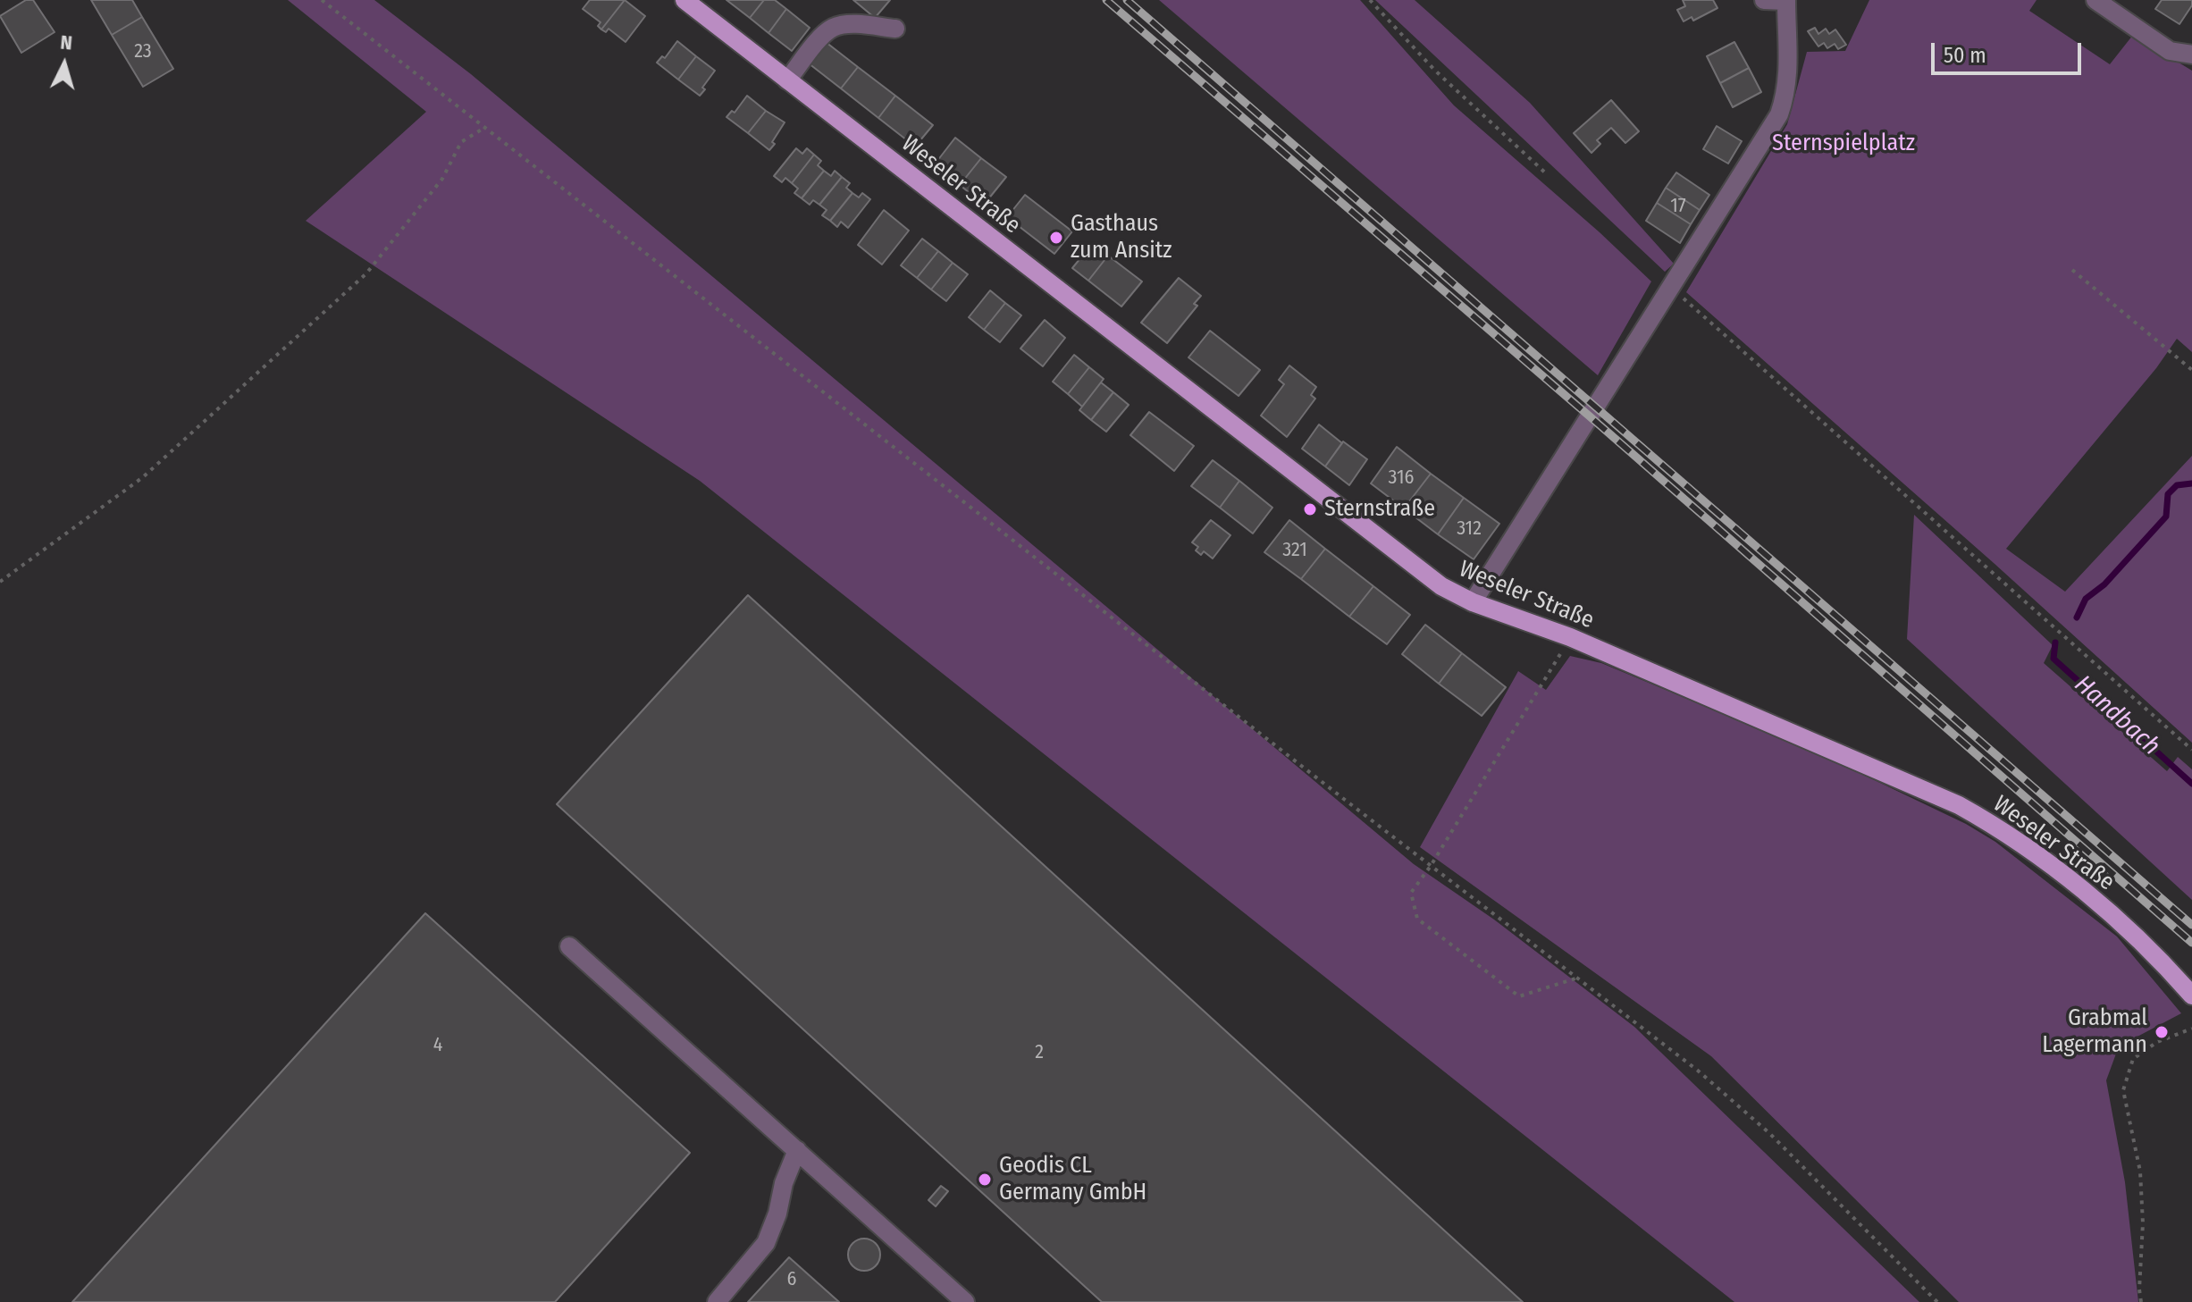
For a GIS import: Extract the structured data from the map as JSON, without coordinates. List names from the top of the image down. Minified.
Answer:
{"streets":{"main road":["Weseler Straße"]},"water":["Handbach"],"parks":["Sternspielplatz"],"places":["Gasthaus zum Ansitz","Sternstraße","Grabmal Lagermann","Geodis CL Germany GmbH"],"house_numbers":["23","17","316","312","321","4","2","6"],"scale_bar":"50 m","north":"top"}
